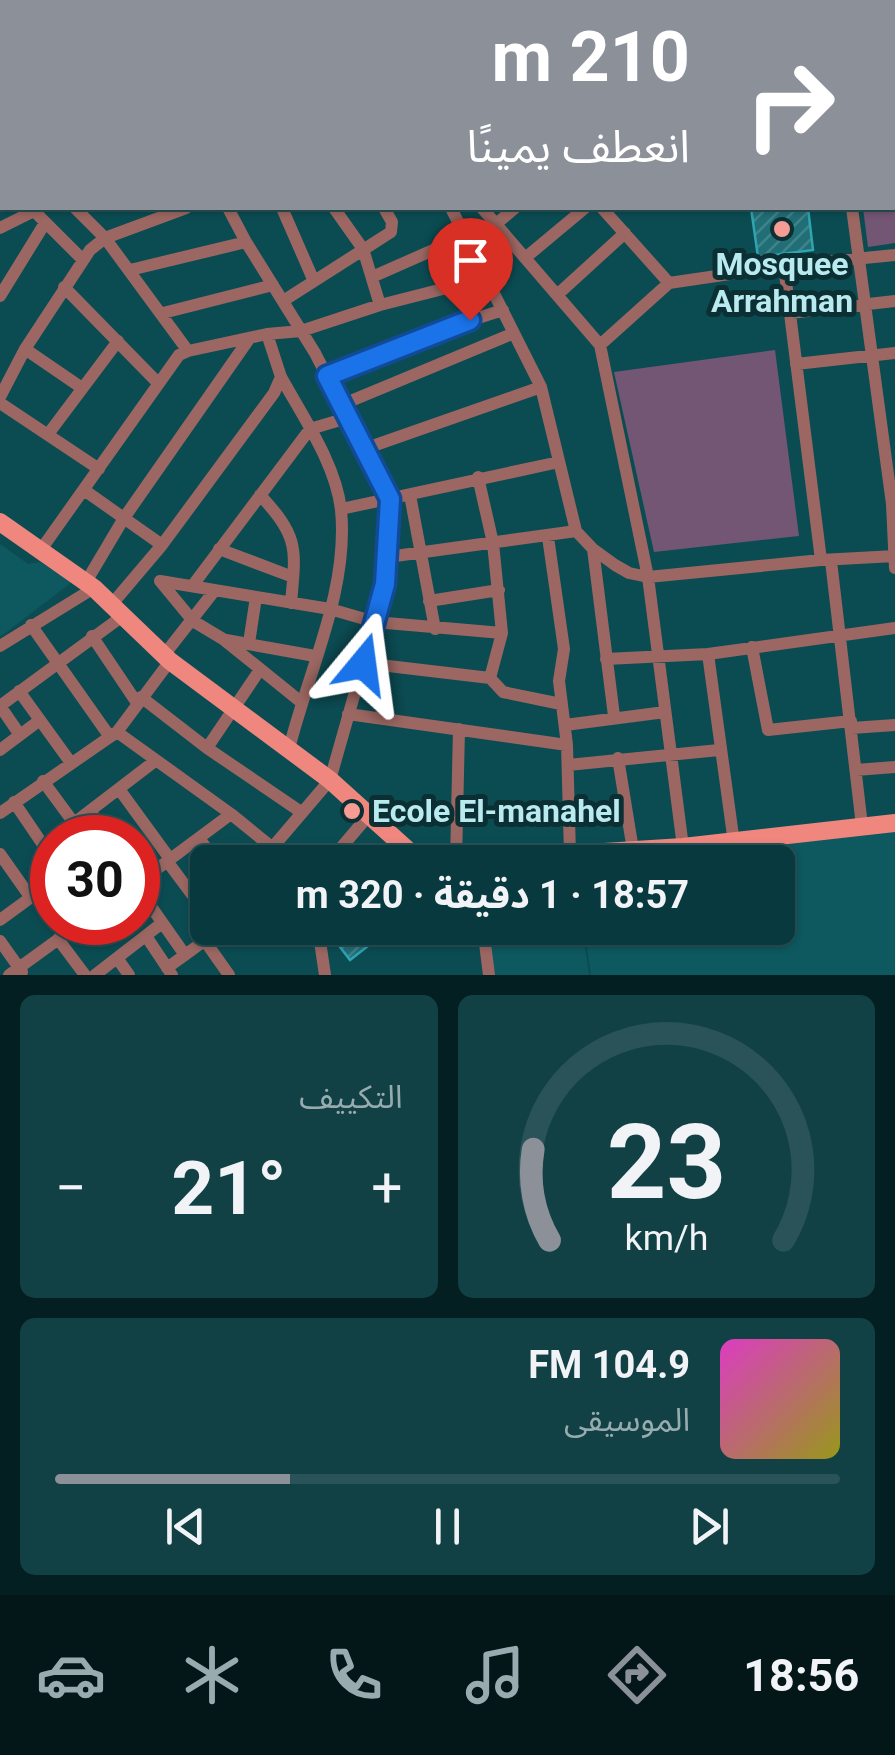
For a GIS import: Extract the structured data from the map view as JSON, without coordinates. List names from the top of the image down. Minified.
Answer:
{"places":["Mosquee Arrahman","Ecole El-manahel"],"page":{"turn":["210 m","انعطف يمينًا"],"limit":"30","trip":"18:57 · 1 دقيقة · 320 m","tile":"التكييف","heat":["−","21°","+"],"song":["104.9 FM","الموسيقى"],"tabs":"18:56","gauge":["23","km/h"]}}
